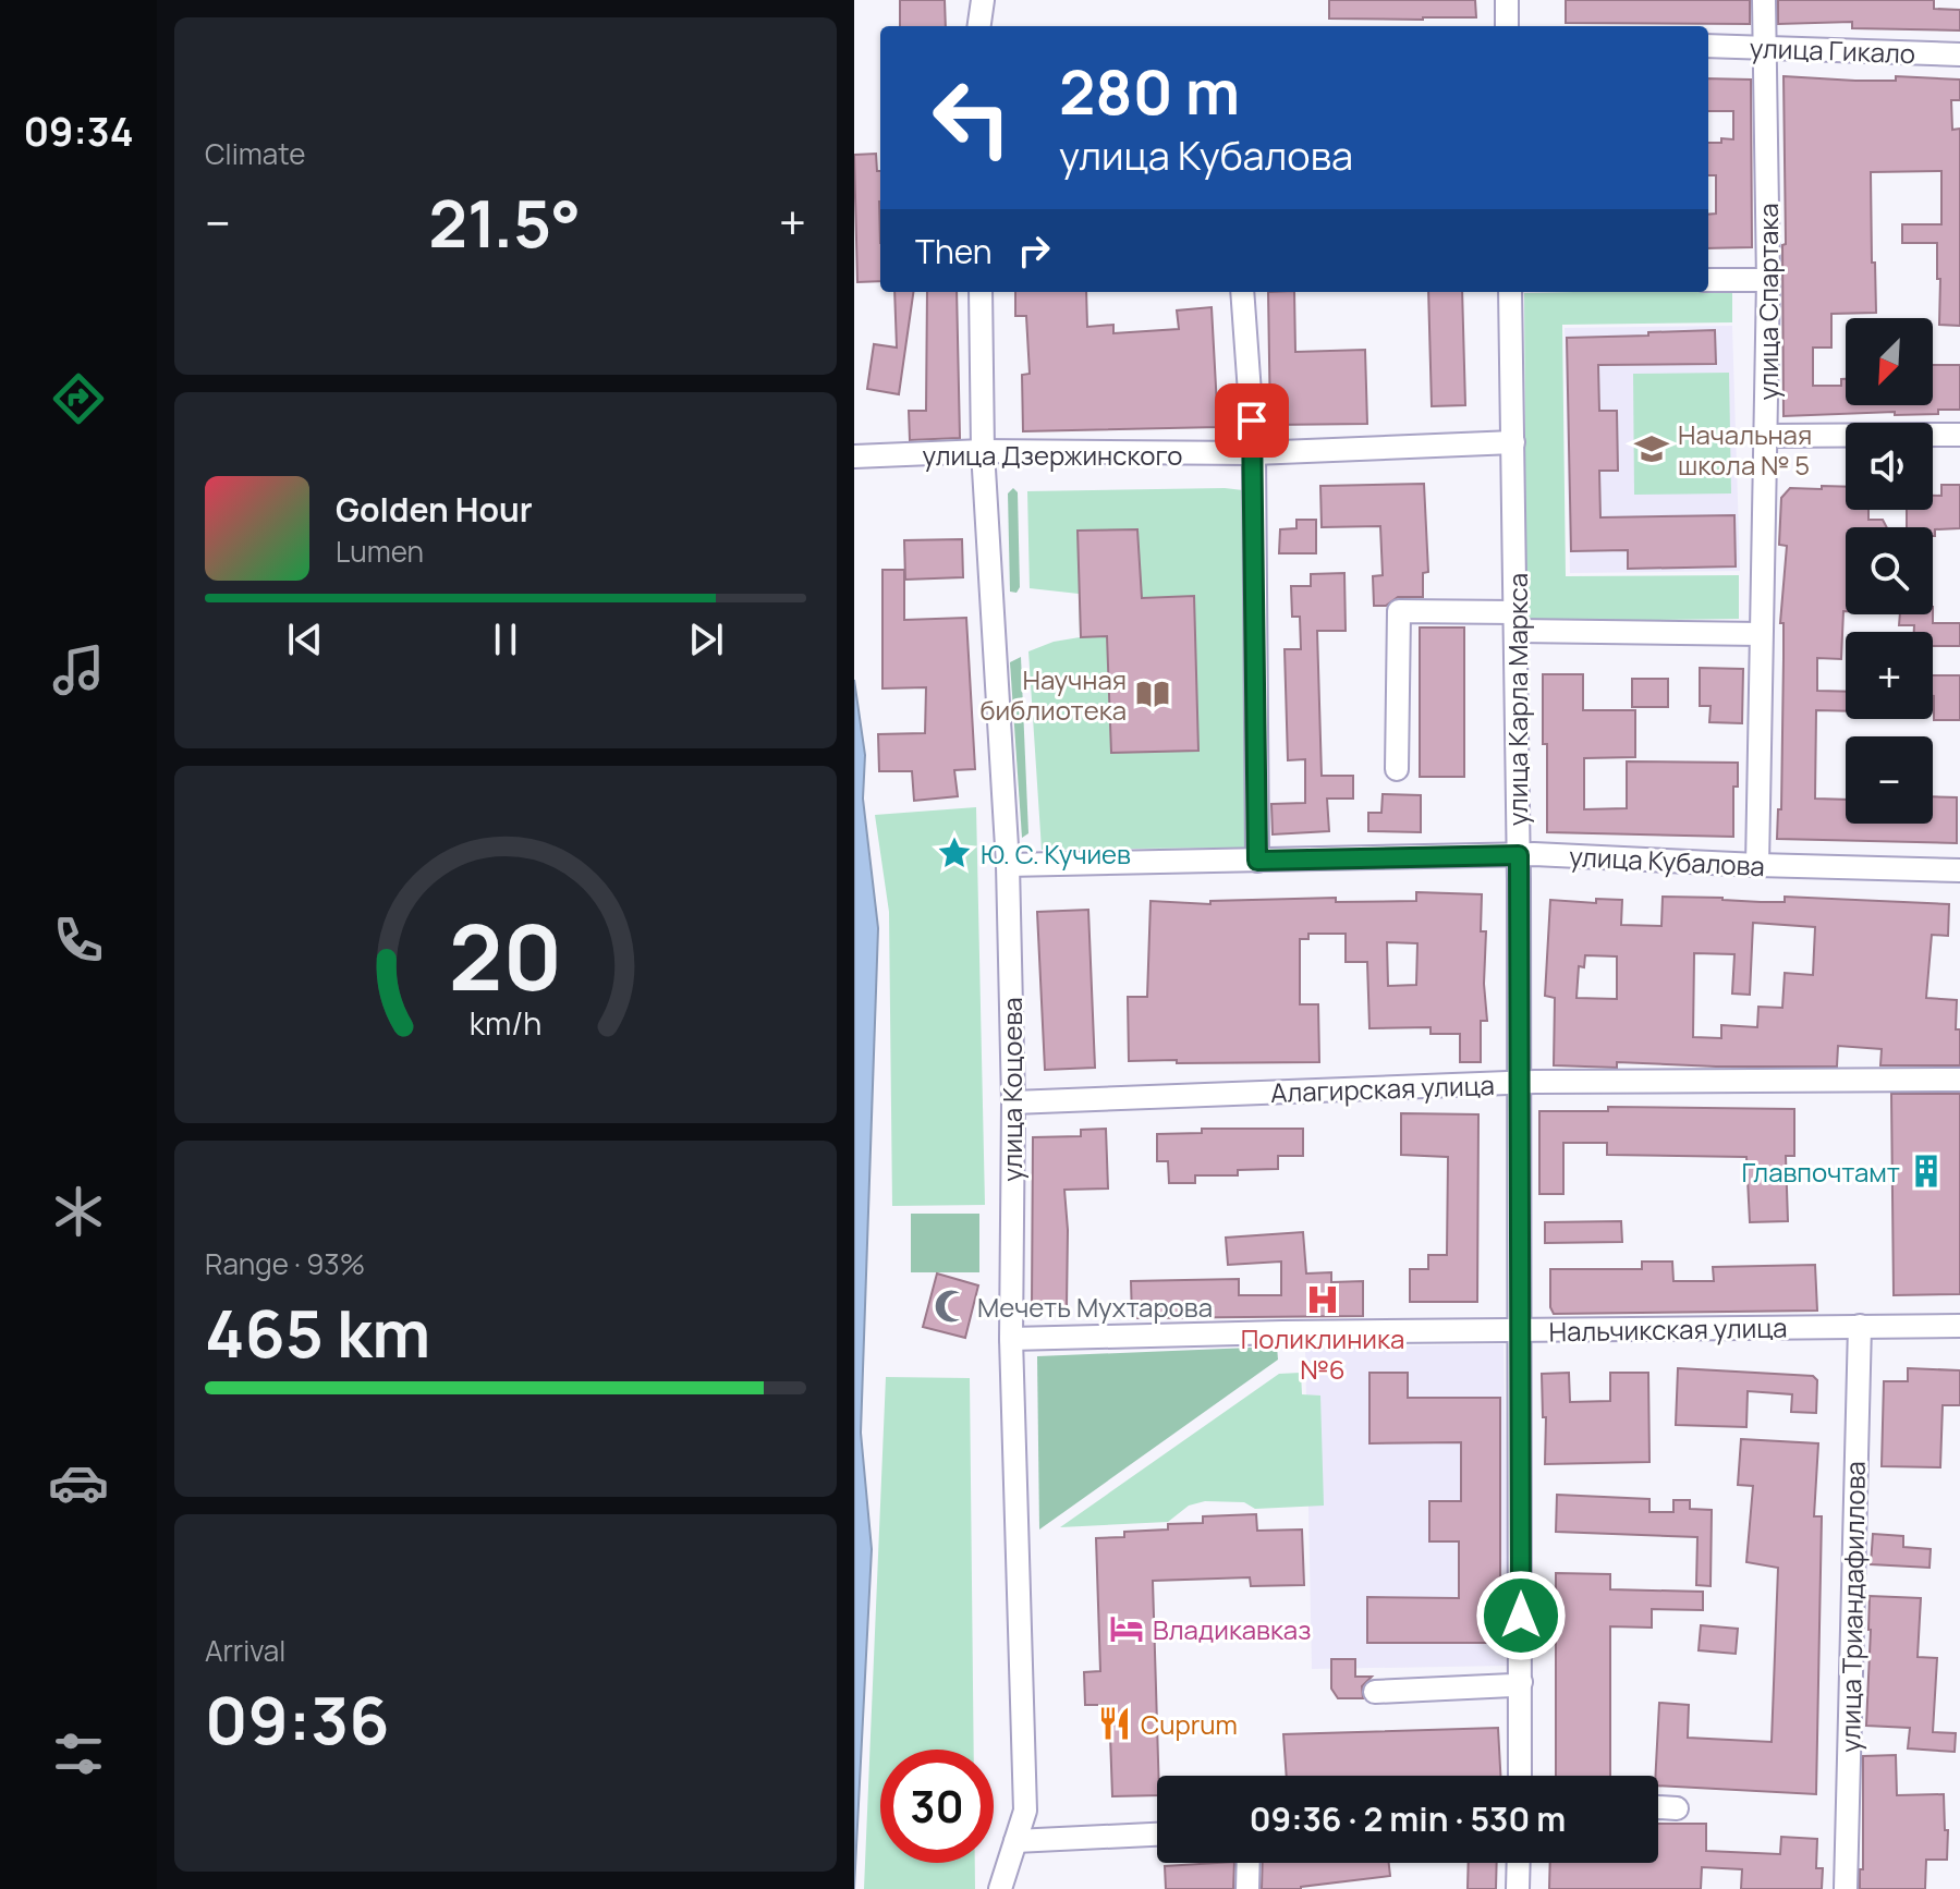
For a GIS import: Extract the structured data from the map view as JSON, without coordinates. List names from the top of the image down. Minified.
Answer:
{"streets":{"street":["улица Гикало","улица Спартака","улица Дзержинского","улица Карла Маркса","улица Кубалова","Алагирская улица","улица Коцоева","Нальчикская улица","улица Триандафиллова"]},"crossings":[["улица Гикало","улица Спартака"],["улица Спартака","улица Кубалова"],["улица Дзержинского","улица Карла Маркса"],["улица Дзержинского","улица Коцоева"],["улица Карла Маркса","улица Кубалова"],["улица Карла Маркса","Алагирская улица"],["улица Карла Маркса","Нальчикская улица"],["улица Кубалова","улица Коцоева"],["Алагирская улица","улица Коцоева"],["улица Коцоева","Нальчикская улица"],["Нальчикская улица","улица Триандафиллова"]],"places":{"school or university":["Начальная школа № 5"],"library":["Научная библиотека"],"place":["Ю. С. Кучиев"],"building":["Главпочтамт"],"hospital":["Поликлиника №6"],"mosque":["Мечеть Мухтарова"],"hotel":["Владикавказ"],"restaurant":["Cuprum"]},"north":"bottom left","page":{"tabs":"09:34","tile":["Climate",["Range · 93%","465 km"],["Arrival","09:36"]],"turn":["280 m","улица Кубалова"],"heat":["−","21.5°","+"],"then":"Then","map_buttons":["+","−"],"song":["Golden Hour","Lumen"],"limit":"30","trip":"09:36 · 2 min · 530 m","gauge":["20","km/h"]}}
